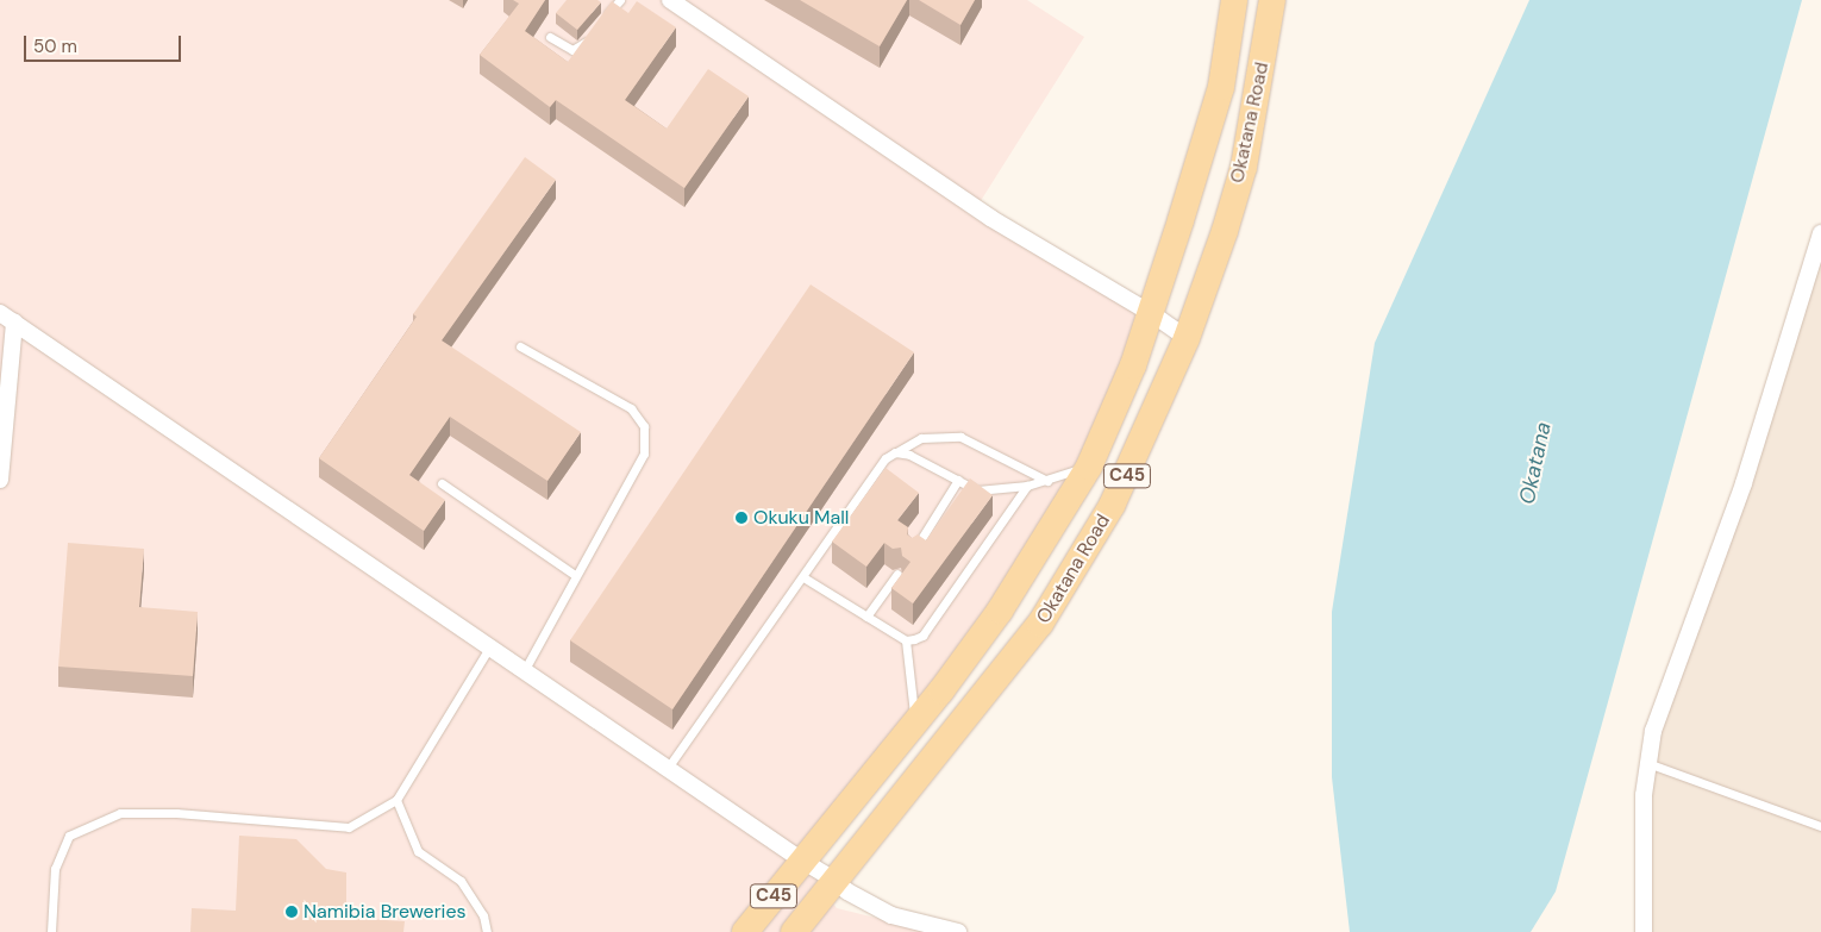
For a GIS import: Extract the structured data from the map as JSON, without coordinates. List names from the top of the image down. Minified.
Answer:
{"streets":{"main road":["Okatana Road","C45"]},"crossings":[["Okatana Road","C45"]],"water":["Okatana"],"places":["Okuku Mall","Namibia Breweries"],"scale_bar":"50 m"}
